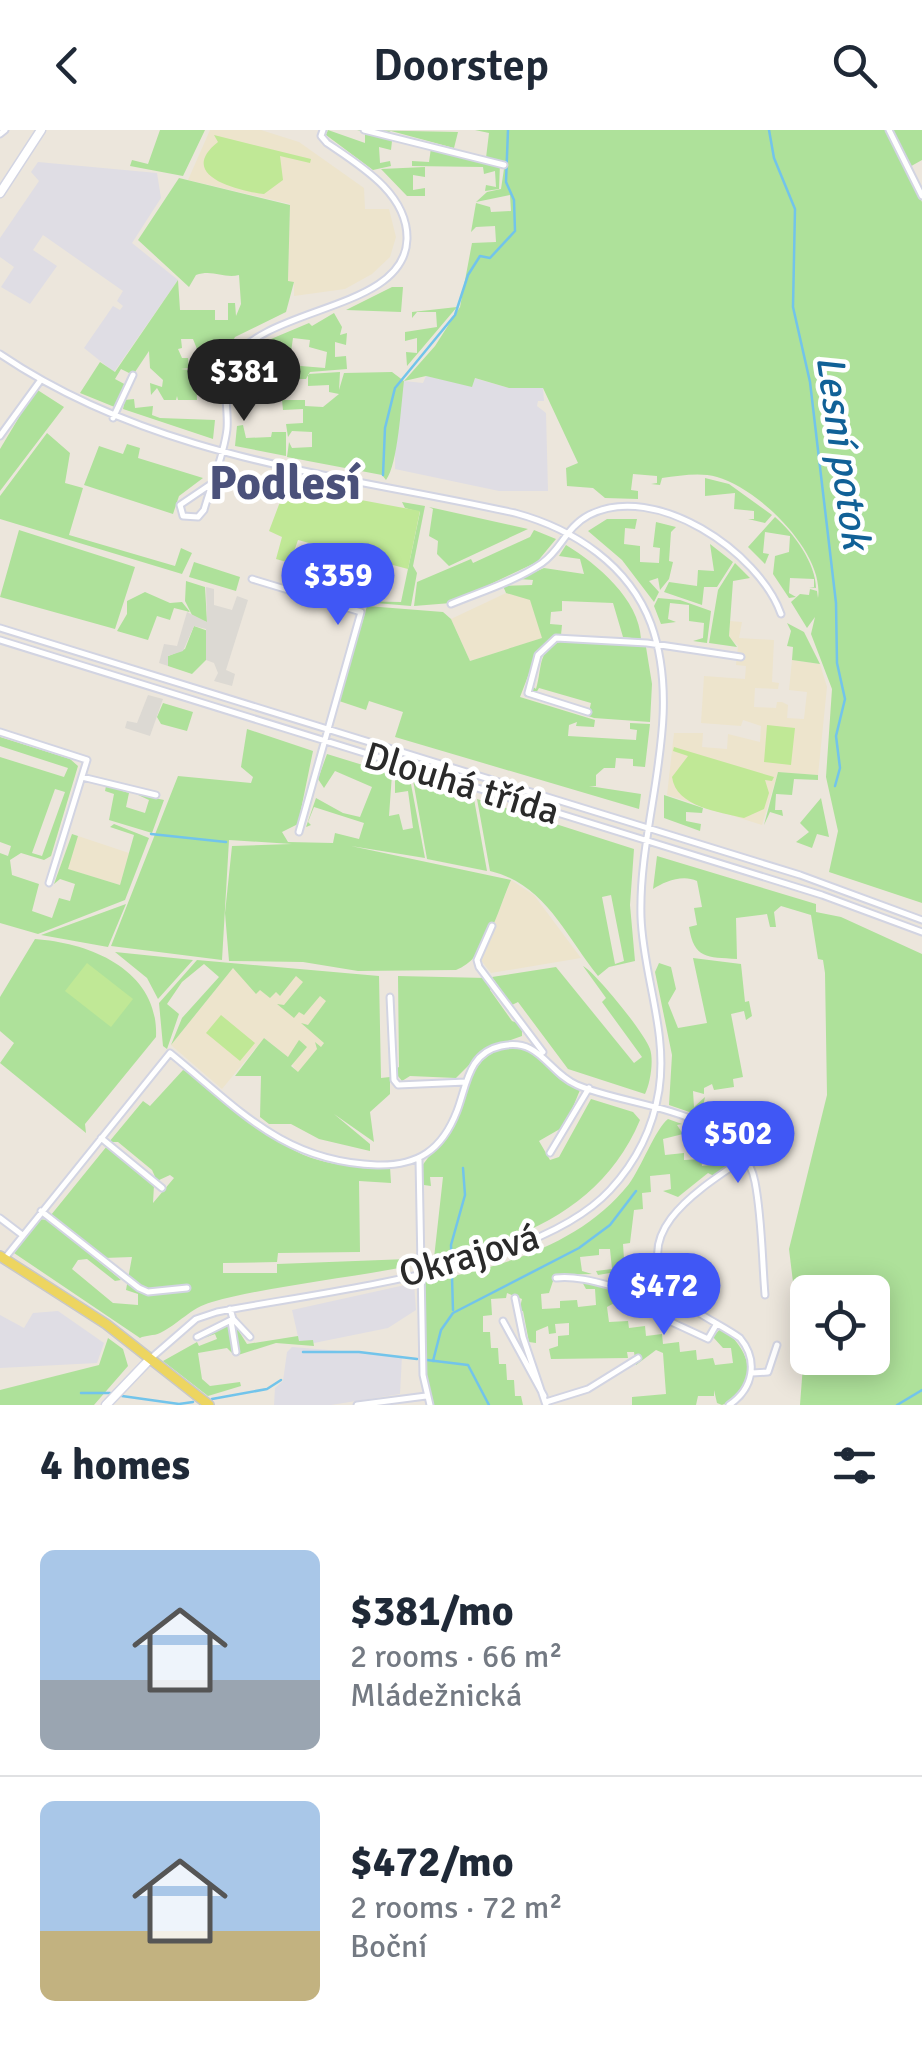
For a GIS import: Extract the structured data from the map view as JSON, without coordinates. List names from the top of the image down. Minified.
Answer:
{"streets":{"street":["Dlouhá třída","Okrajová"]},"crossings":[["Dlouhá třída","Okrajová"]],"districts":["Podlesí"],"water":["Lesní potok"],"page":{"header":"Doorstep","price":["$381","$359","$502","$472"],"heading":"4 homes","list":[{"name":"$381/mo","note":"2 rooms · 66 m² · Mládežnická"},{"name":"$472/mo","note":"2 rooms · 72 m² · Boční"}]}}
